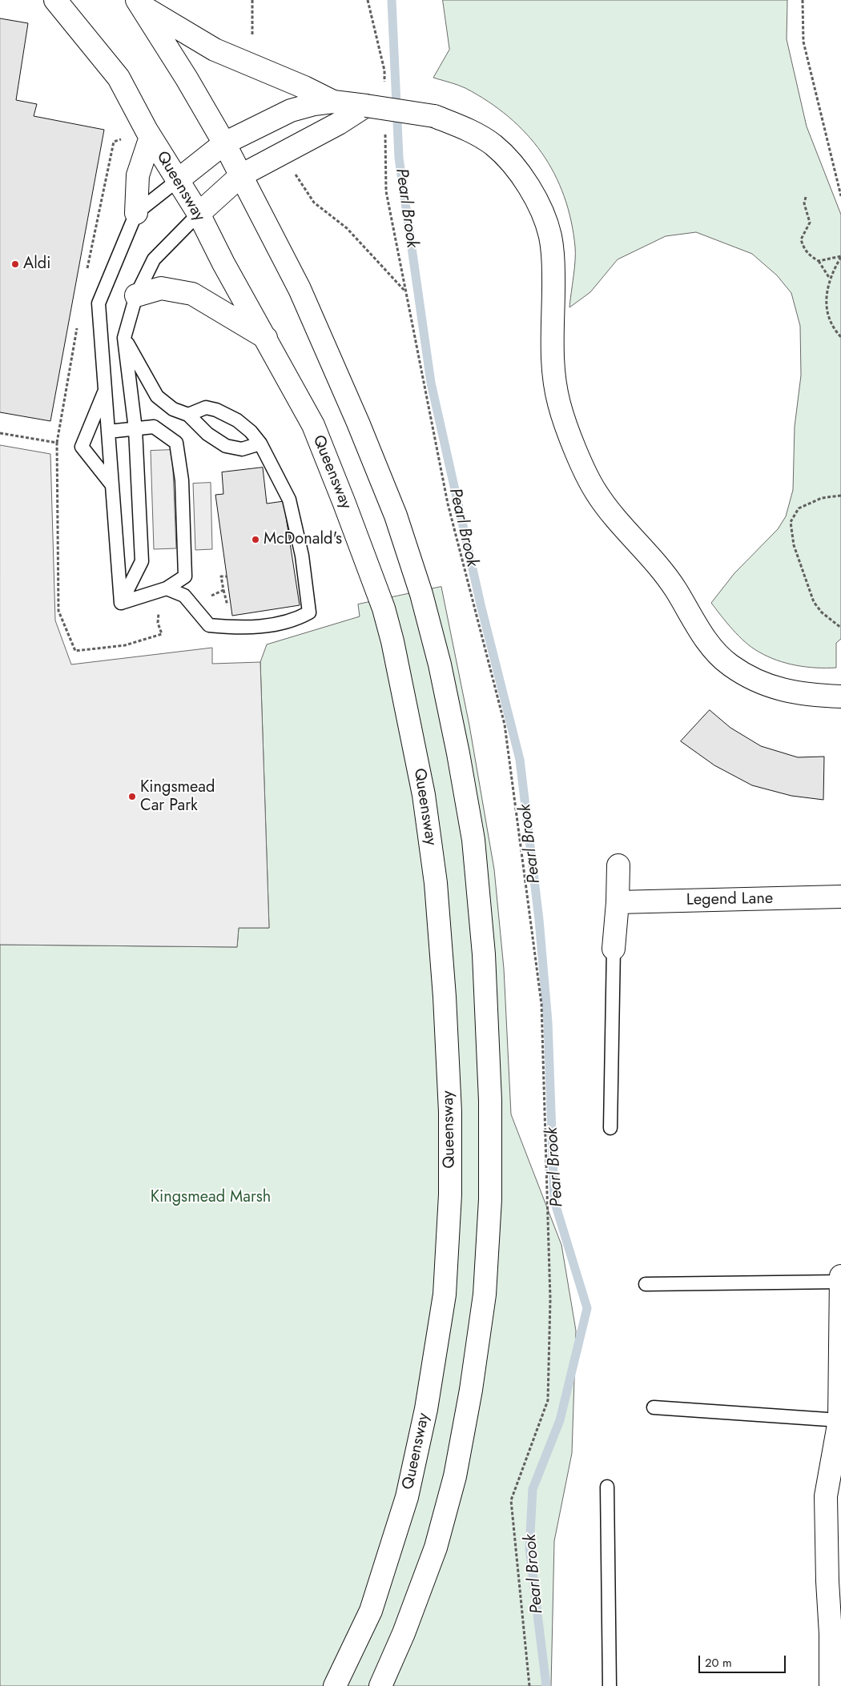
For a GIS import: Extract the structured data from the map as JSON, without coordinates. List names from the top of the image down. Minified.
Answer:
{"streets":{"main road":["Queensway","Legend Lane"]},"water":["Pearl Brook"],"parks":["Kingsmead Marsh"],"places":["Aldi","McDonald's","Kingsmead Car Park"],"scale_bar":"20 m"}
